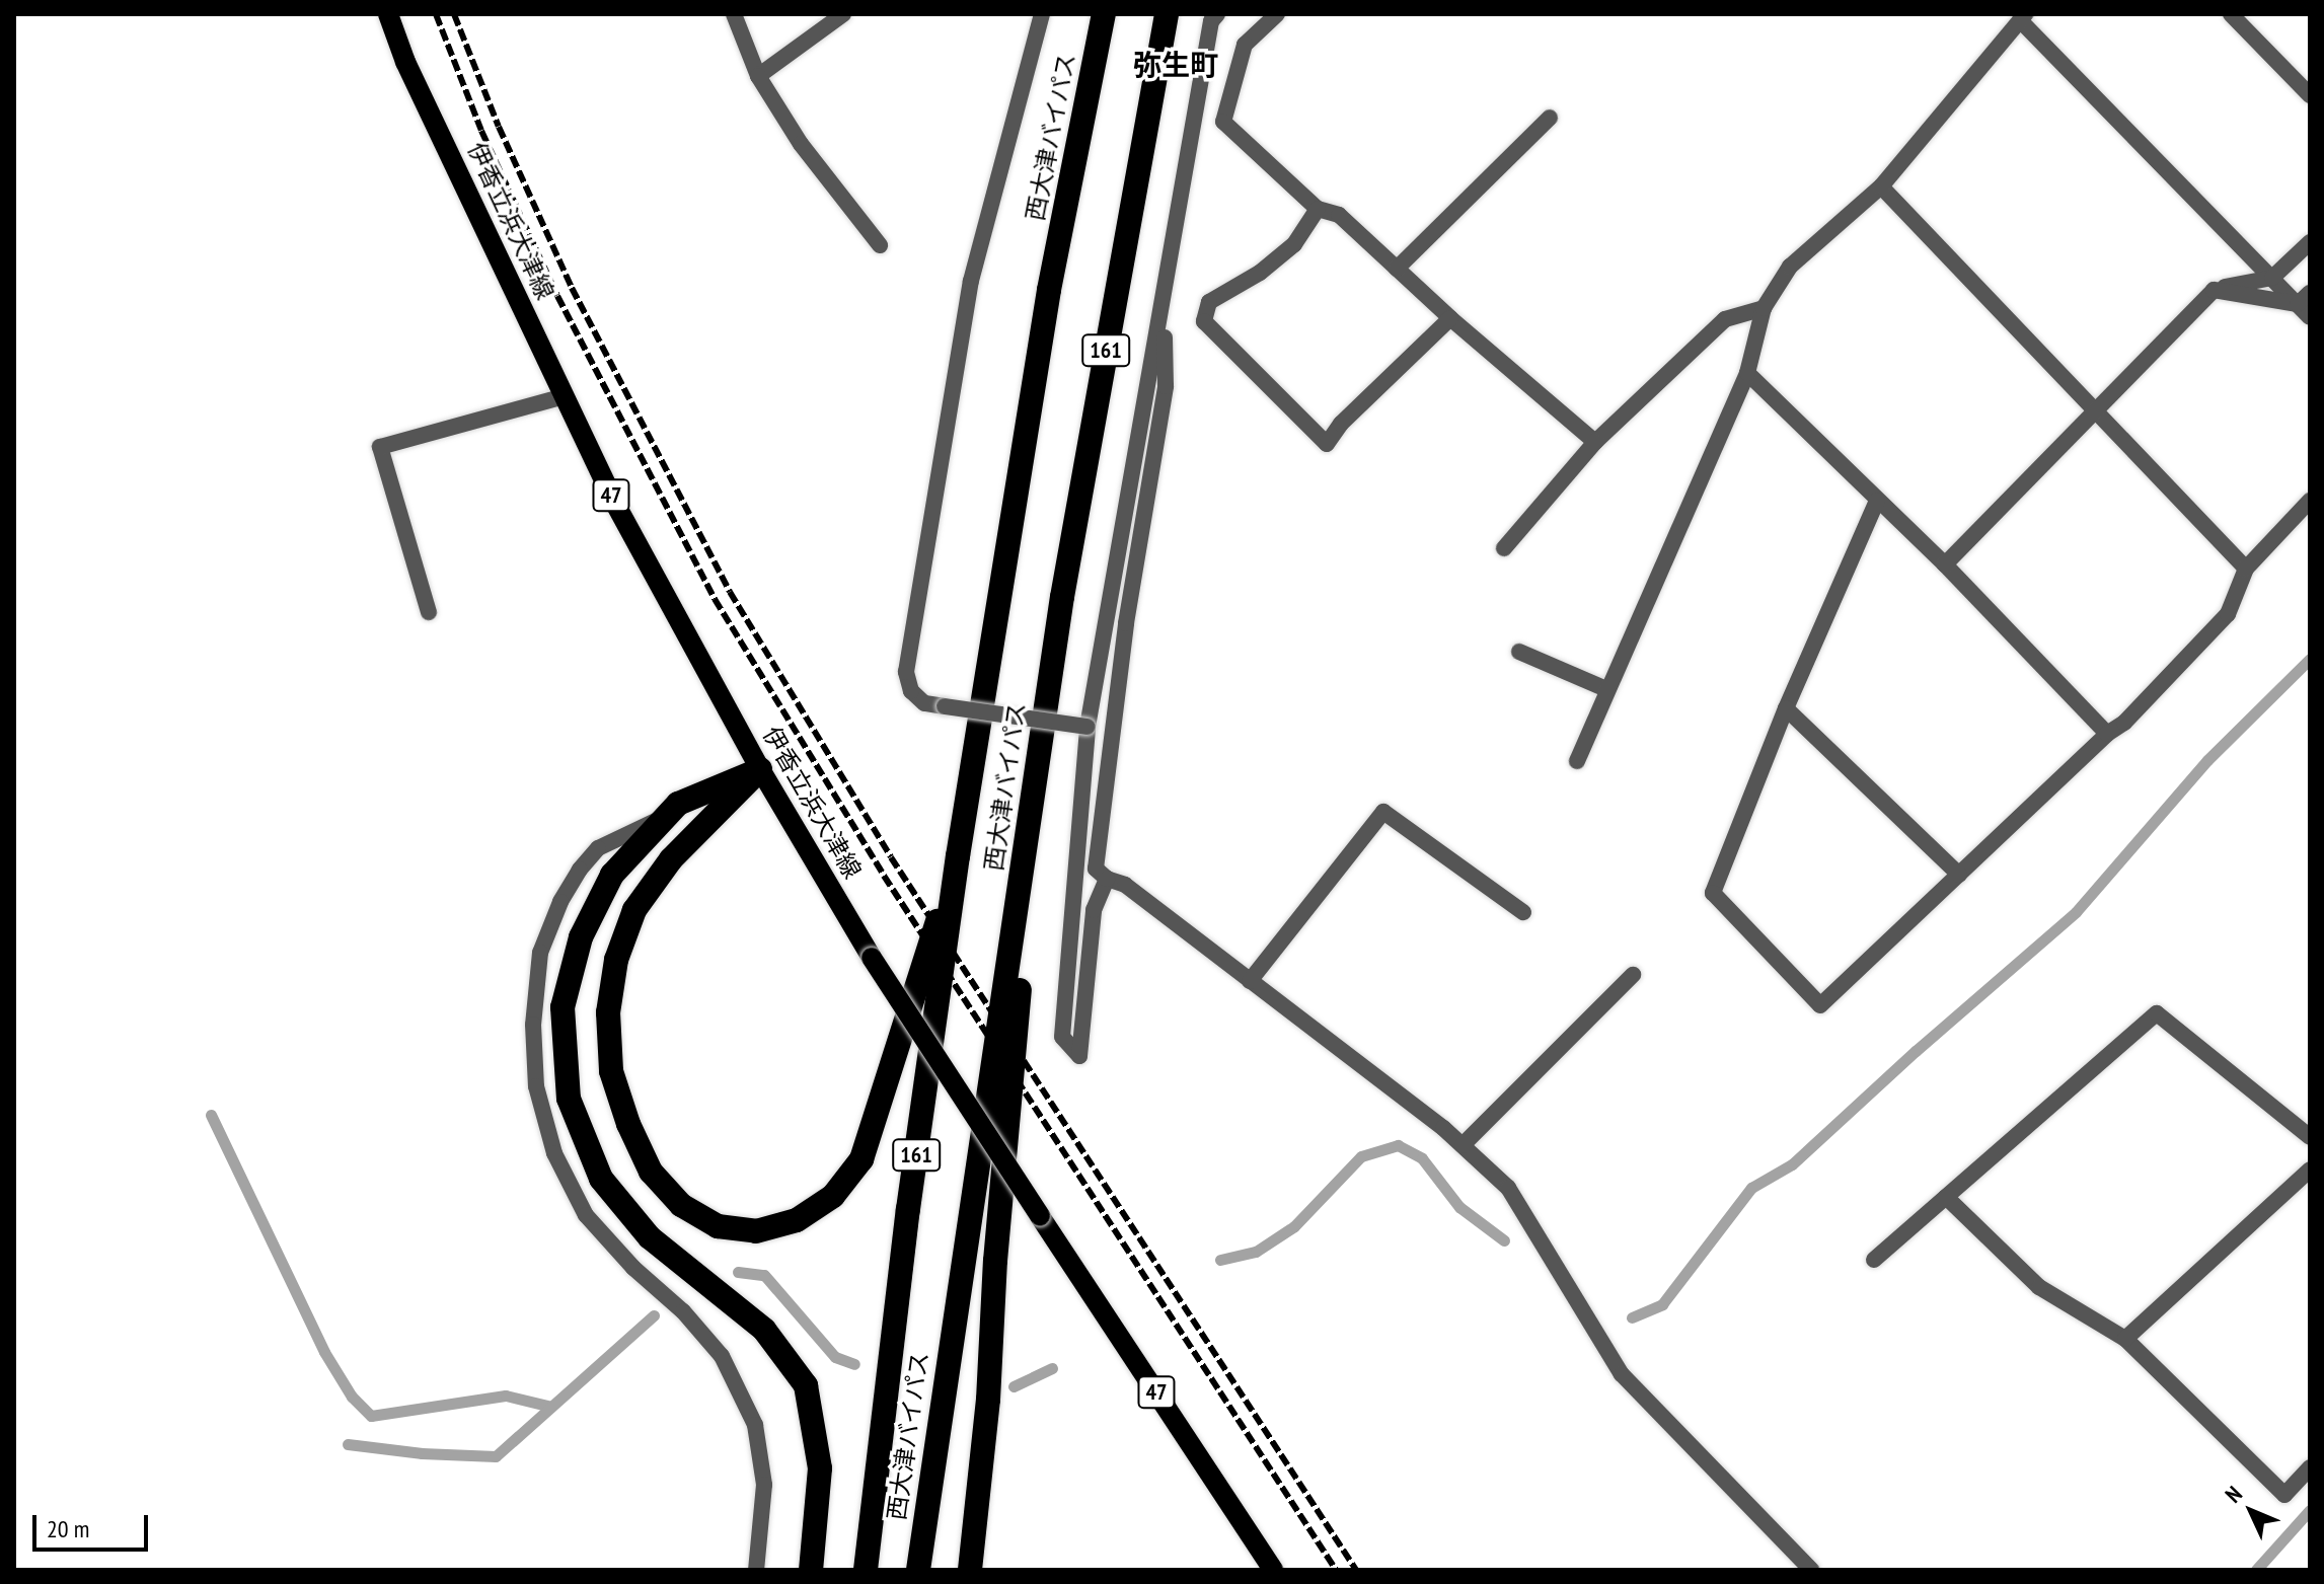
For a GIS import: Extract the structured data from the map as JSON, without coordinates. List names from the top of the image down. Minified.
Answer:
{"streets":{"highway":["西大津バイパス","161"],"main road":["伊香立浜大津線","47"]},"districts":["弥生町"],"scale_bar":"20 m","north":"top left"}
